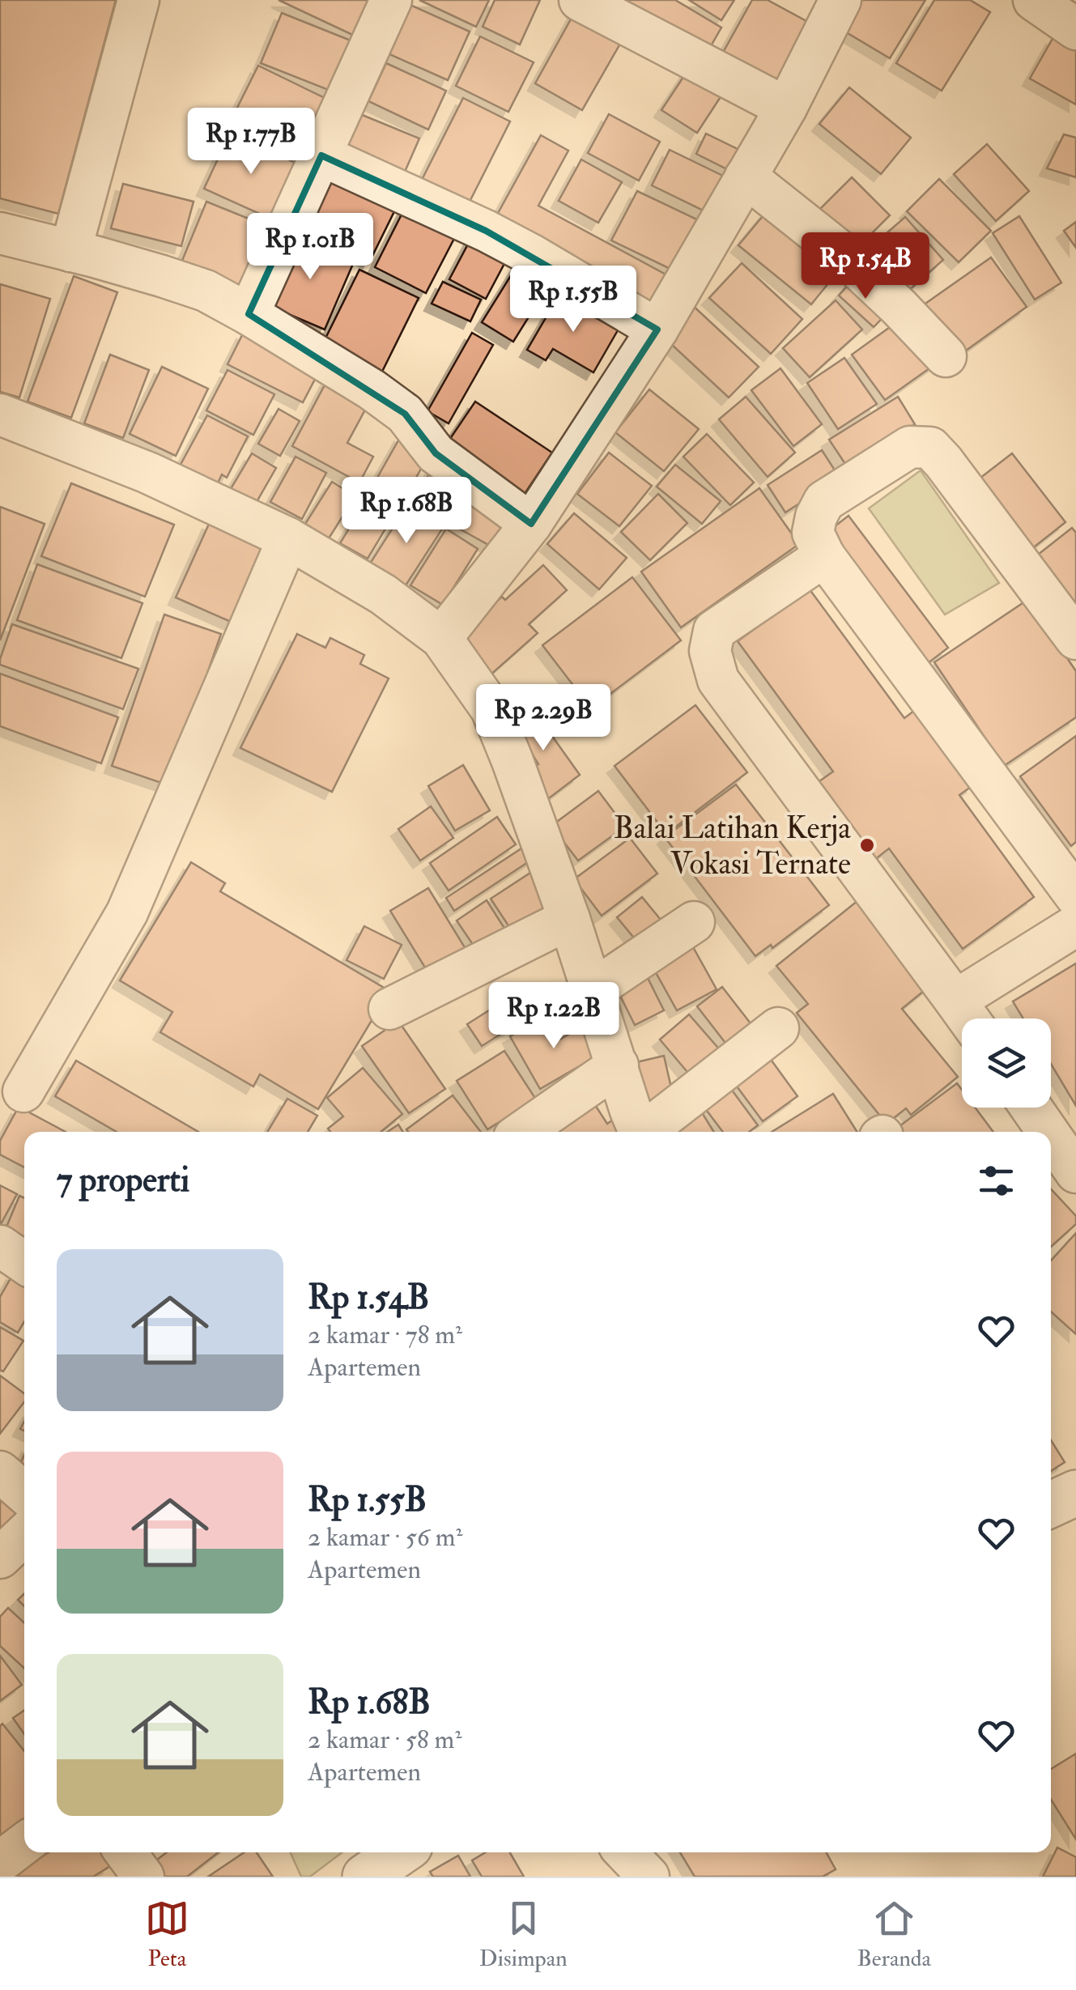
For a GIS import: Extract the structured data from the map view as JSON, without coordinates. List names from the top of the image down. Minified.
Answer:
{"places":["Balai Latihan Kerja Vokasi Ternate"],"page":{"price":["Rp 1.77B","Rp 1.01B","Rp 1.54B","Rp 1.55B","Rp 1.68B","Rp 2.29B","Rp 1.22B"],"heading":"7 properti","list":[{"name":"Rp 1.54B","note":"2 kamar · 78 m² · Apartemen"},{"name":"Rp 1.55B","note":"2 kamar · 56 m² · Apartemen"},{"name":"Rp 1.68B","note":"2 kamar · 58 m² · Apartemen"}],"tabs":["Peta","Disimpan","Beranda"]}}
